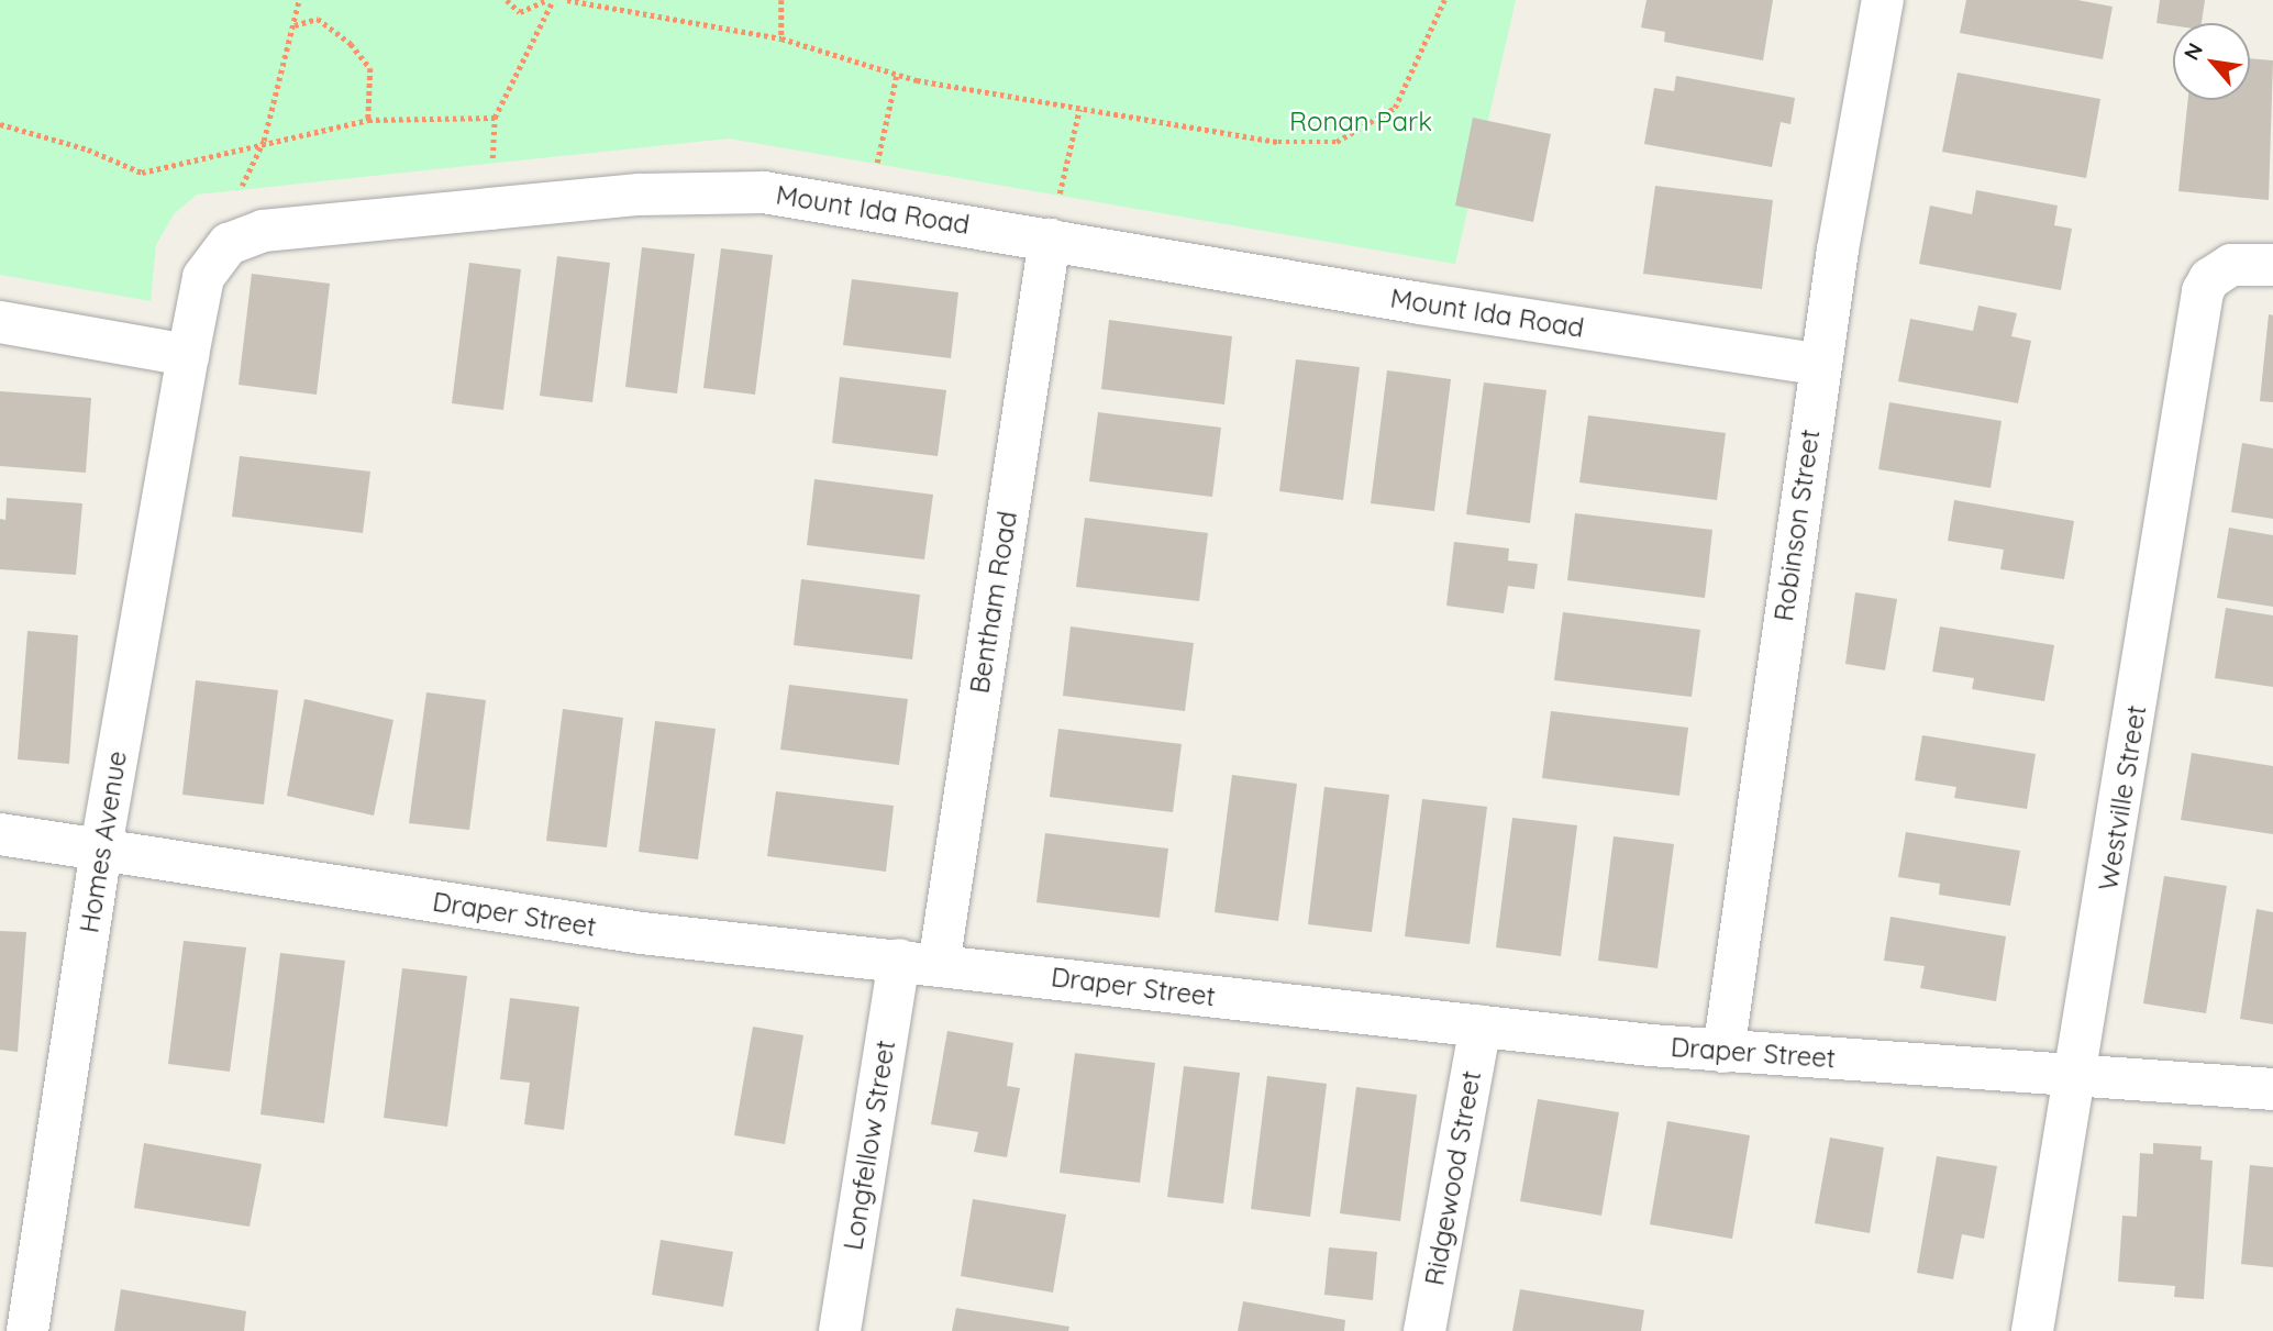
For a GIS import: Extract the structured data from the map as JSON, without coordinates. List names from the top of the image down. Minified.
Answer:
{"streets":{"street":["Mount Ida Road","Robinson Street","Bentham Road","Westville Street","Homes Avenue","Draper Street","Longfellow Street","Ridgewood Street"]},"crossings":[["Mount Ida Road","Robinson Street"],["Mount Ida Road","Bentham Road"],["Mount Ida Road","Homes Avenue"],["Robinson Street","Draper Street"],["Bentham Road","Draper Street"],["Bentham Road","Longfellow Street"],["Westville Street","Draper Street"],["Homes Avenue","Draper Street"],["Draper Street","Longfellow Street"],["Draper Street","Ridgewood Street"]],"parks":["Ronan Park"],"north":"top left"}
